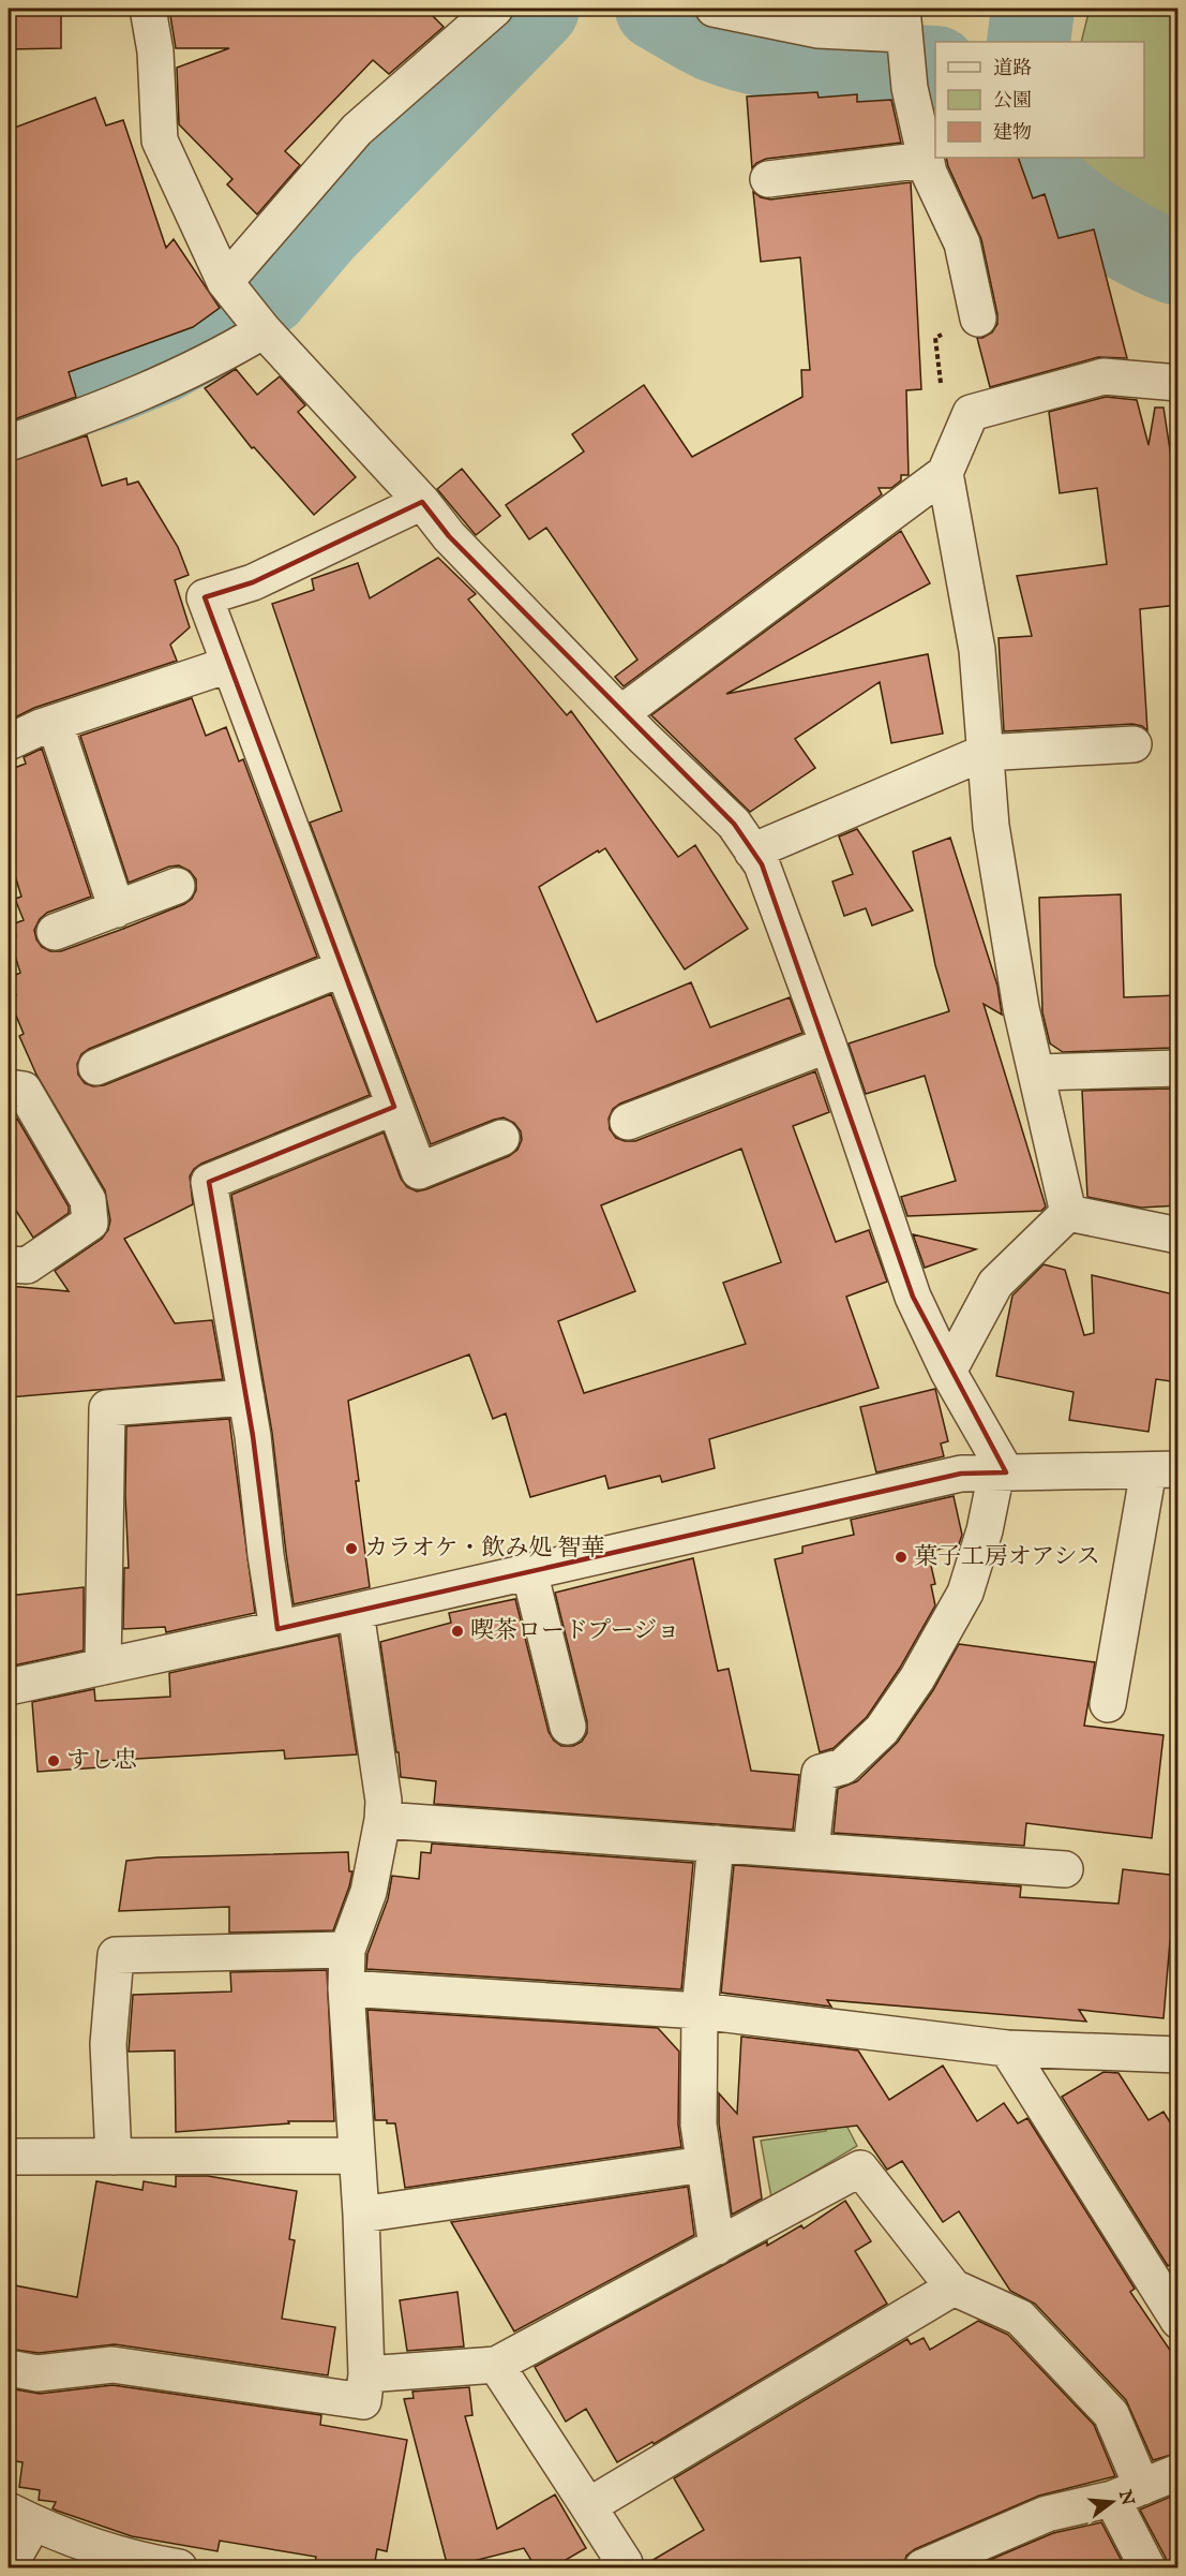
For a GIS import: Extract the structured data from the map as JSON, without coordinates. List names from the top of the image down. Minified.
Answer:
{"places":["カラオケ・飲み処 智華","菓子工房オアシス","喫茶ロードプージョ","すし忠"],"legend":["道路","公園","建物"],"north":"right"}
